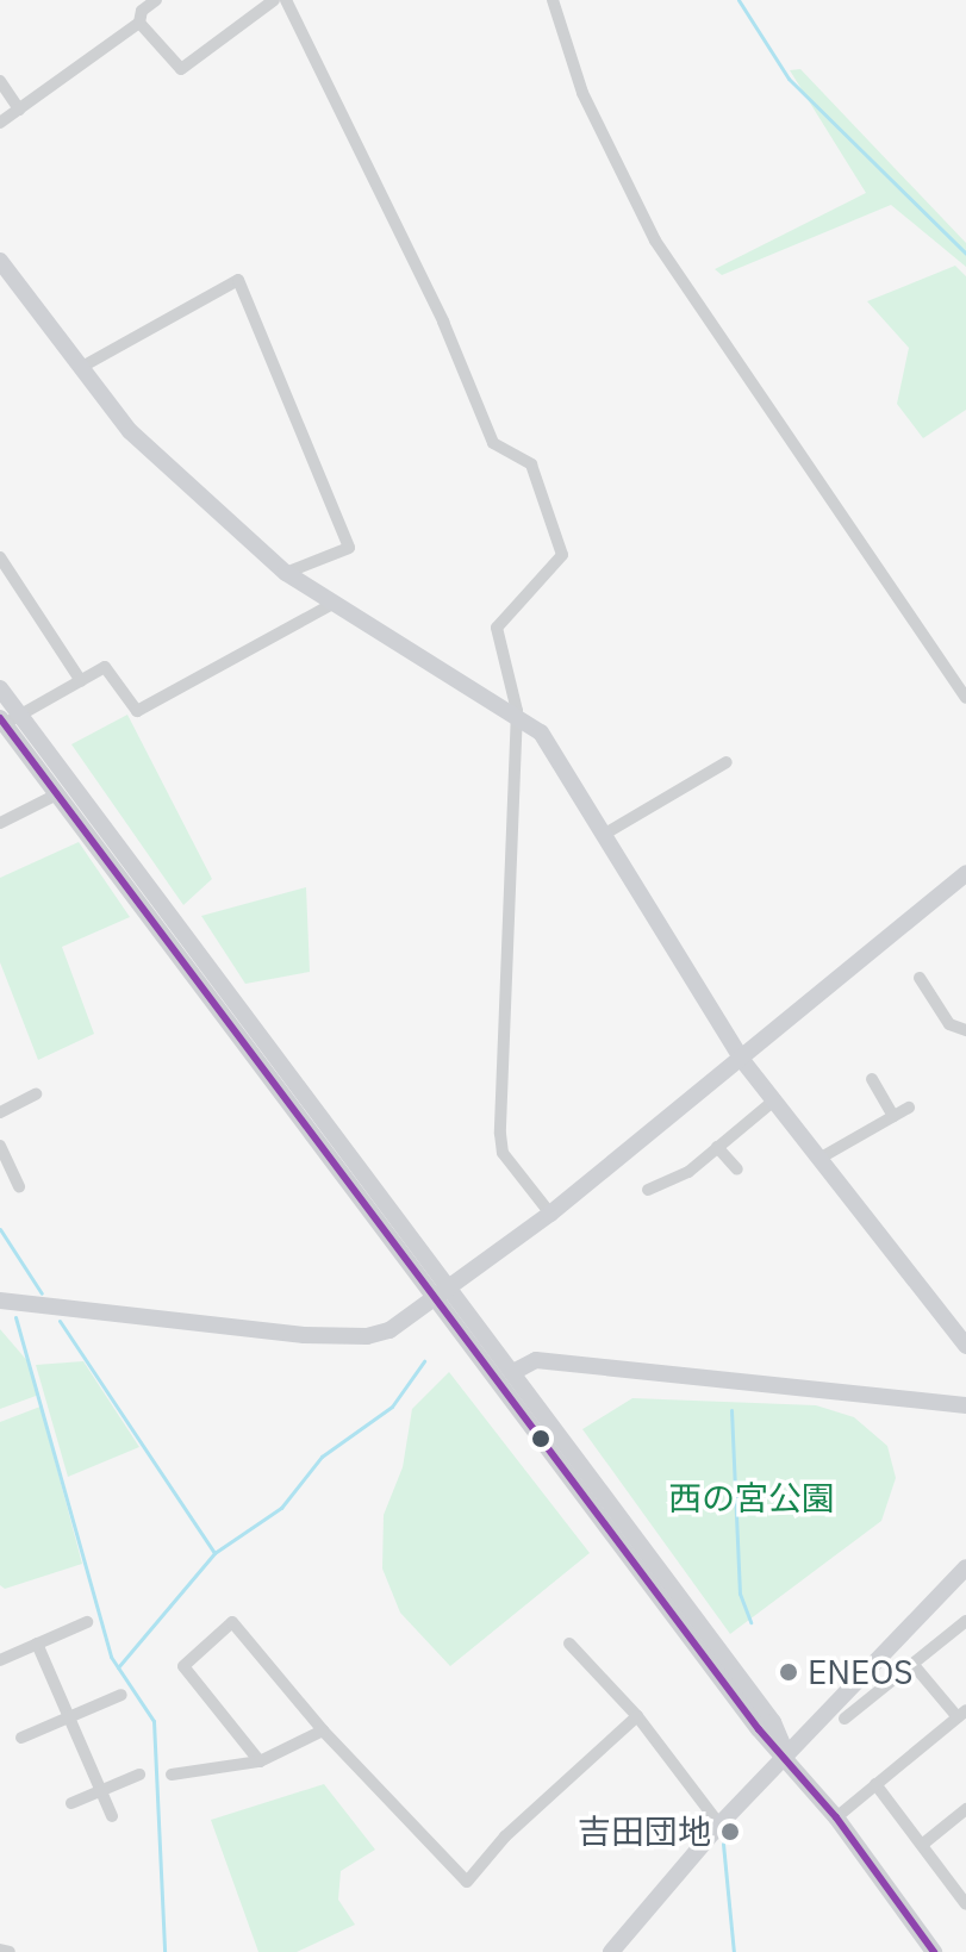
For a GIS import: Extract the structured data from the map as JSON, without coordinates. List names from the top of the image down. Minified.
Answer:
{"parks":["西の宮公園"],"places":["ENEOS","吉田団地"]}
